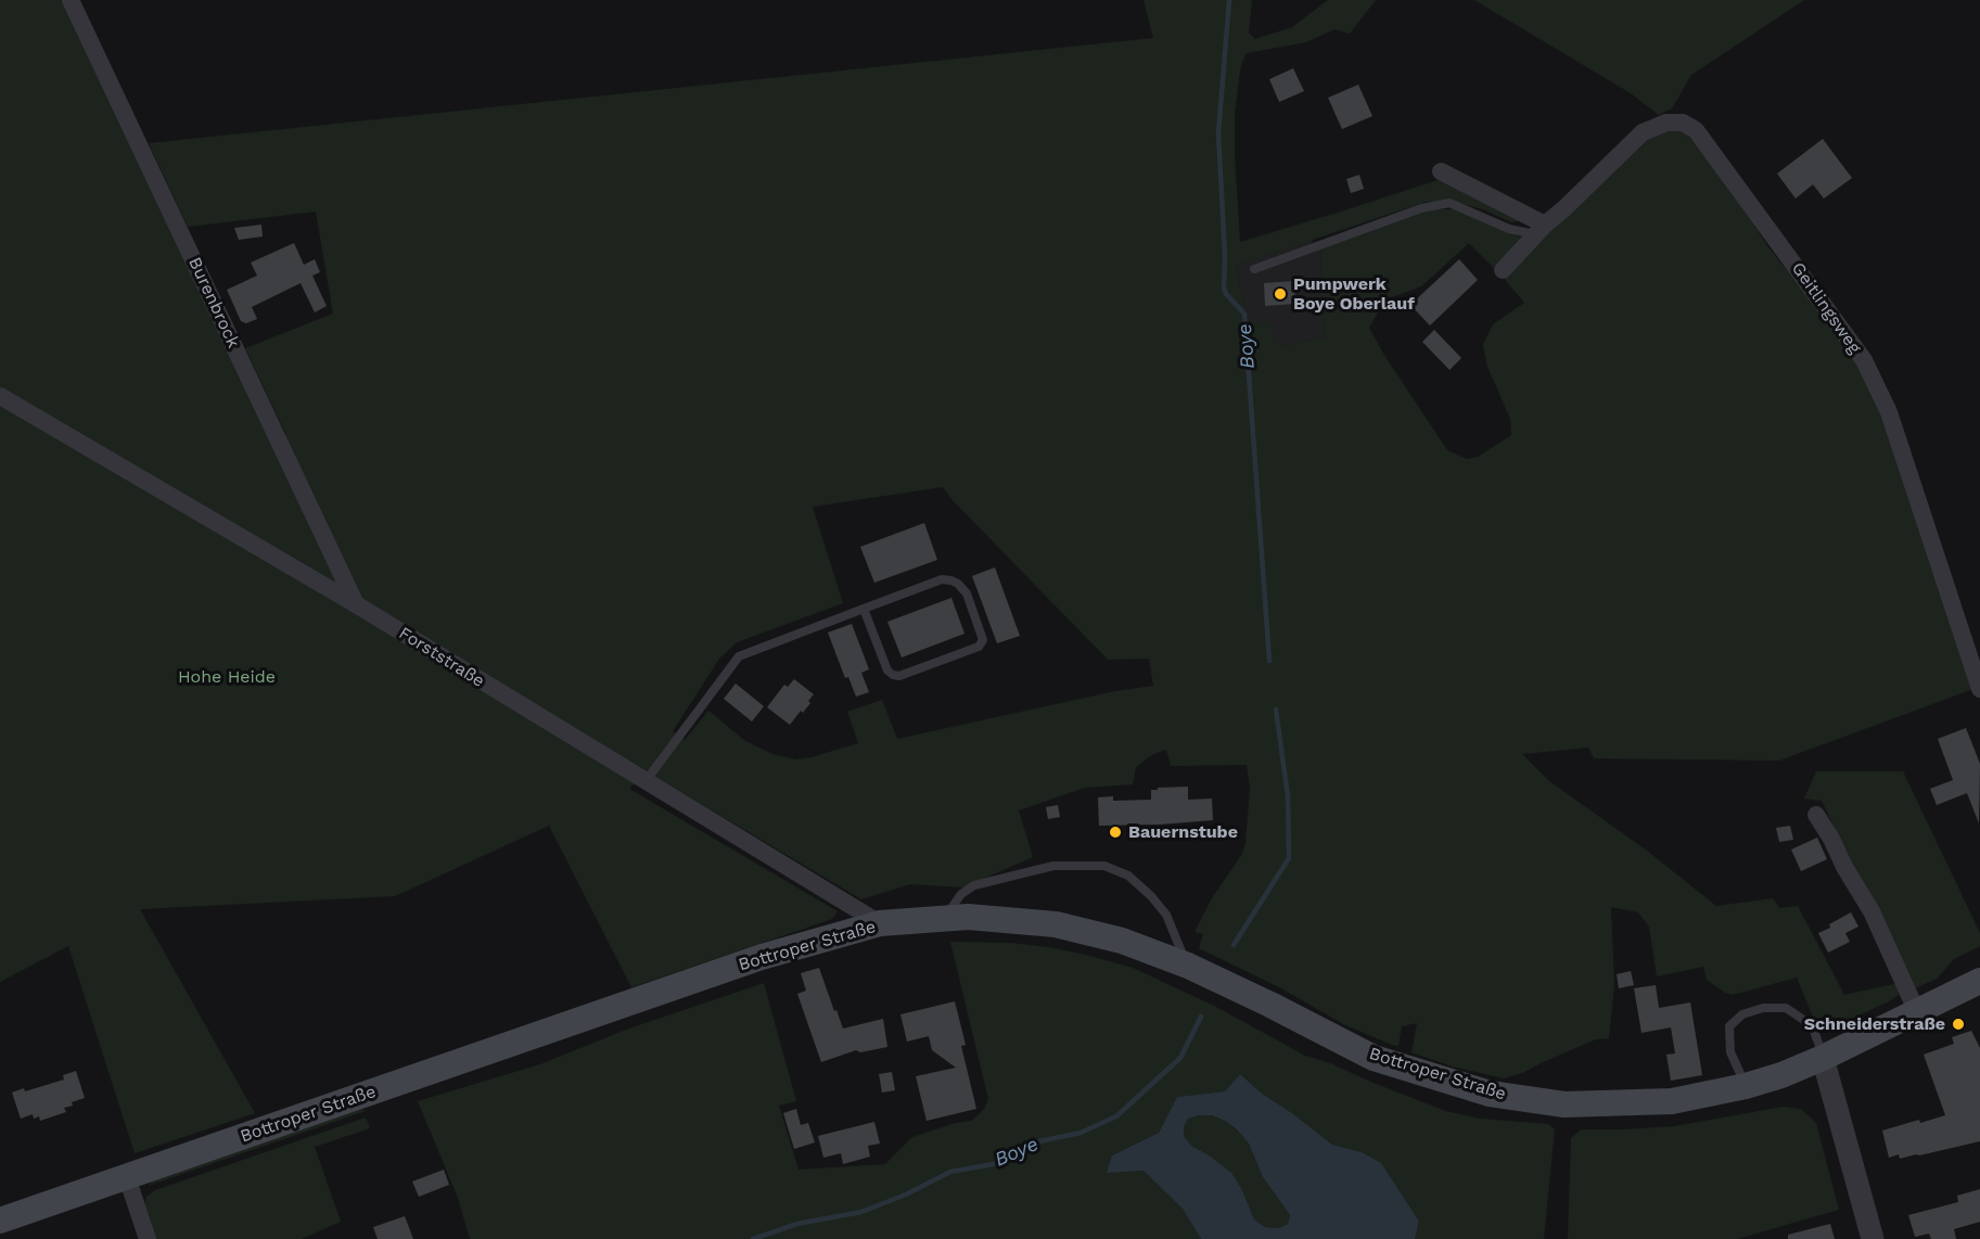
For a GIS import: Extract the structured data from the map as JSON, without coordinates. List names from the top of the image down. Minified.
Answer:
{"streets":{"main road":["Bottroper Straße"],"street":["Burenbrock","Geitlingsweg","Forststraße"]},"crossings":[["Burenbrock","Forststraße"],["Forststraße","Bottroper Straße"]],"water":["Boye"],"parks":["Hohe Heide"],"places":["Pumpwerk Boye Oberlauf","Bauernstube","Schneiderstraße"]}
